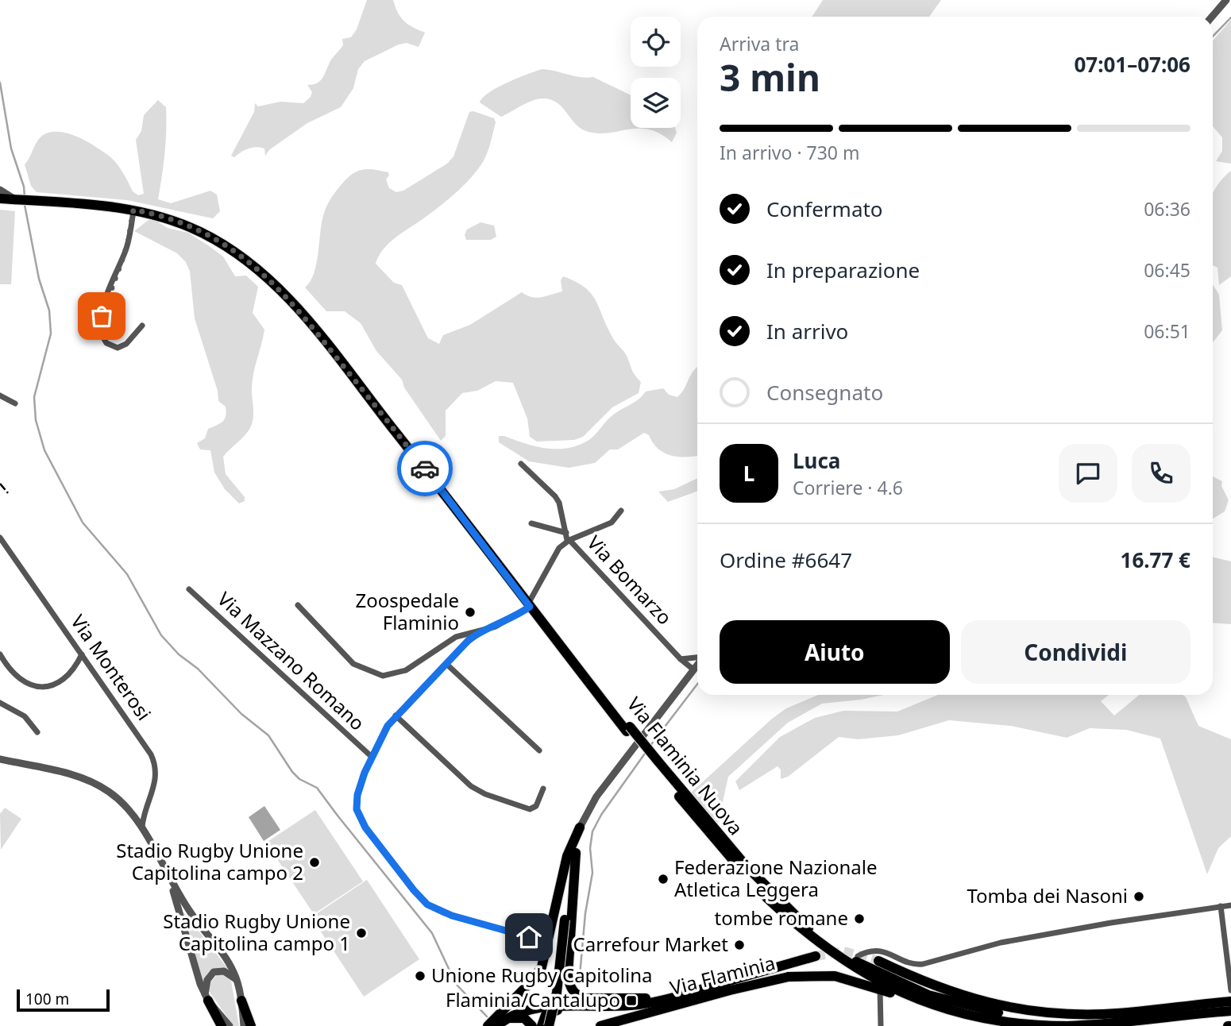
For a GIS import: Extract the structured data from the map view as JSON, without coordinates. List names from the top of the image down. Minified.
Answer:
{"streets":{"main road":["Via Flaminia Nuova","Via Flaminia"],"street":["Via Bomarzo","Via Mazzano Romano","Via Monterosi"]},"crossings":[["Via Bomarzo","Via Mazzano Romano"],["Via Bomarzo","Via Flaminia Nuova"],["Via Flaminia Nuova","Via Flaminia"]],"places":{"other":["Zoospedale Flaminio","Stadio Rugby Unione Capitolina campo 2","Federazione Nazionale Atletica Leggera","Tomba dei Nasoni","tombe romane","Stadio Rugby Unione Capitolina campo 1","Carrefour Market","Unione Rugby Capitolina"],"transit":["Flaminia/Cantalupo"]},"scale_bar":"100 m","page":{"heading":["3 min","Arriva tra","07:01–07:06"],"panel":["Luca","Corriere · 4.6","Ordine #6647","16.77 €"],"bar":"In arrivo · 730 m","list":[["Confermato","06:36"],["In preparazione","06:45"],["In arrivo","06:51"],"Consegnato"],"round":"L","buttons":["Aiuto","Condividi"],"scale":"100 m"}}
